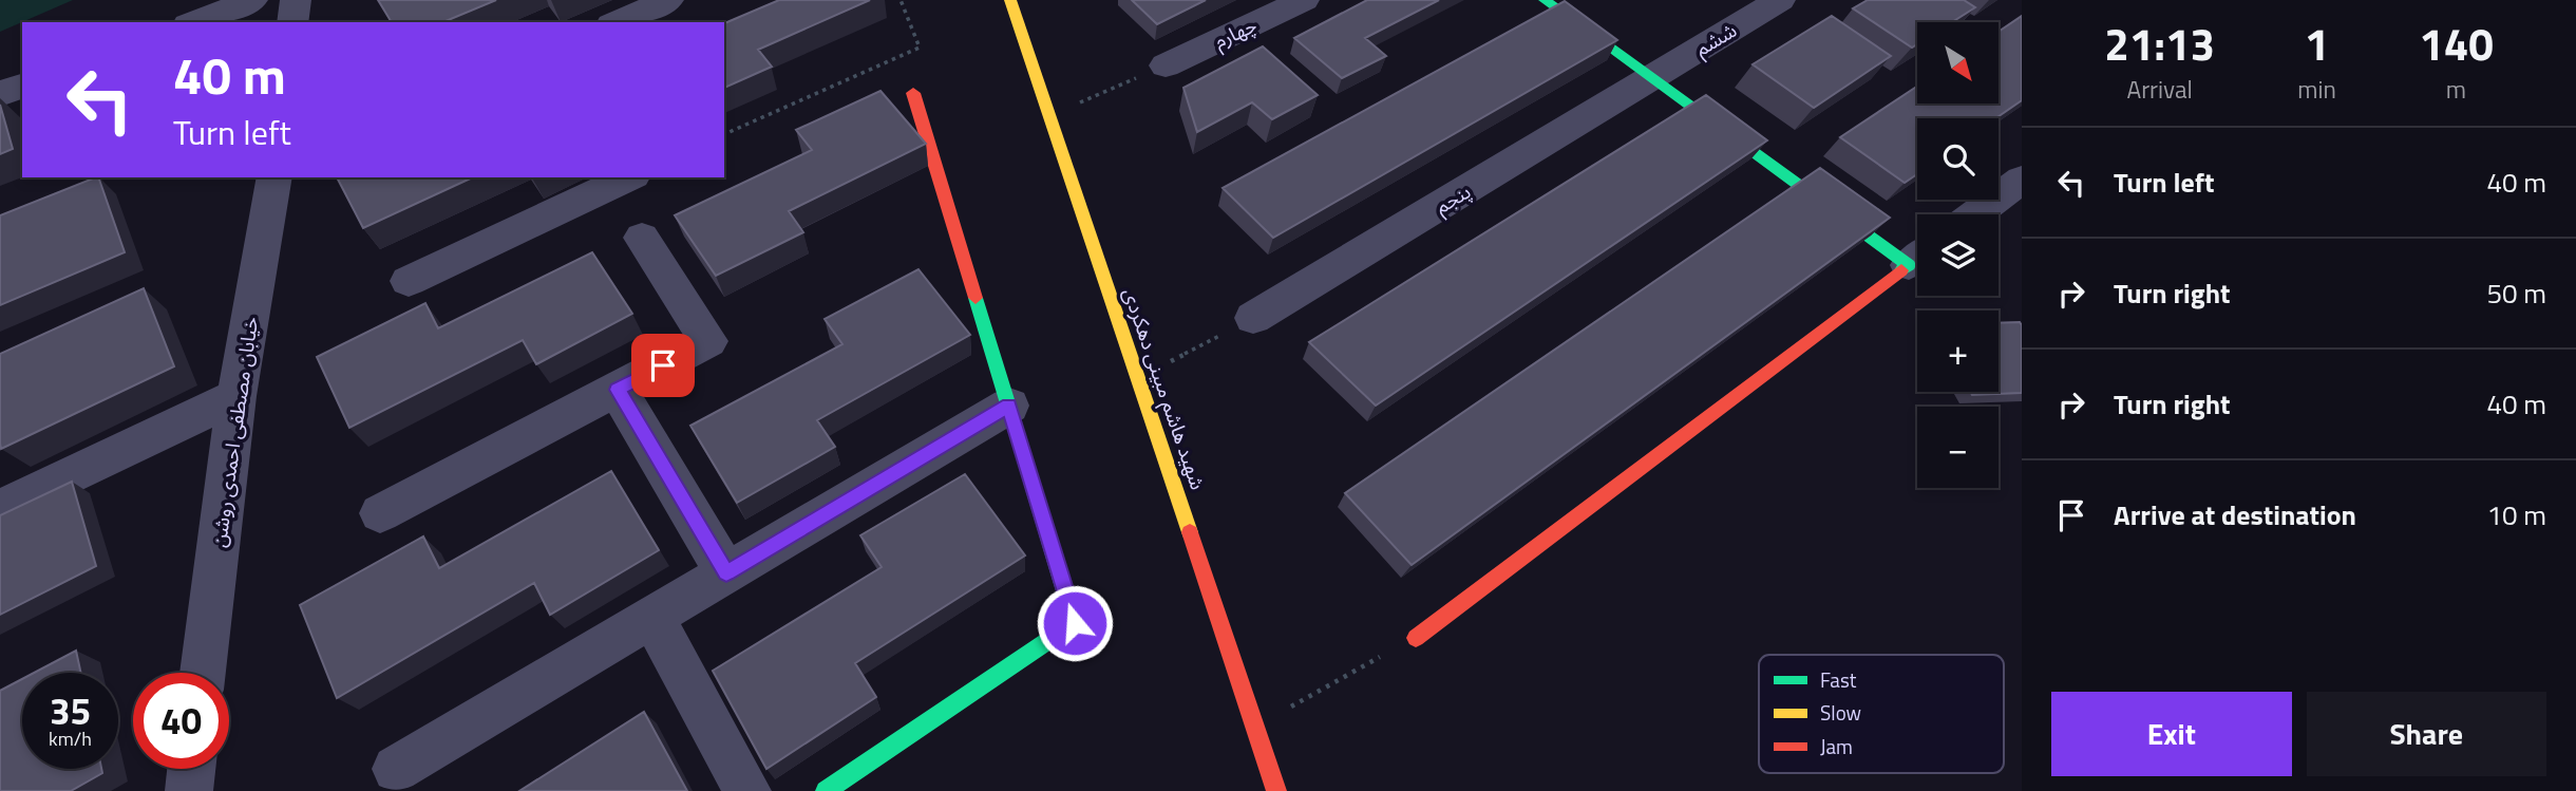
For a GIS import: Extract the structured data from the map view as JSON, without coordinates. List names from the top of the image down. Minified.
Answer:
{"streets":{"street":["چهارم","ششم","پنجم","شهید هاشم مبینی دهکردی","خیابان مصطفی احمدی روشن"]},"crossings":[["ششم","پنجم"]],"legend":["Fast","Slow","Jam"],"north":"bottom right","page":{"eta":["21:13","Arrival","1","min","140","m"],"map_buttons":["+","−"],"turn":["40 m","Turn left"],"list":[{"name":"Turn left","value":"40 m"},{"name":"Turn right","value":"50 m"},{"name":"Turn right","value":"40 m"},{"name":"Arrive at destination","value":"10 m"}],"speed":"35 km/h","limit":"40","buttons":["Exit","Share"]}}
